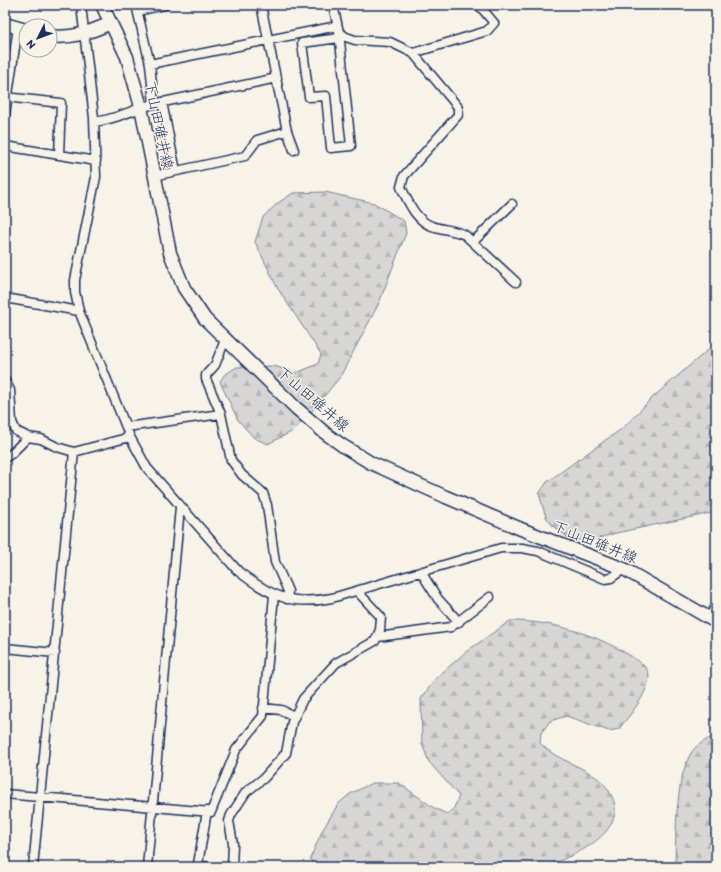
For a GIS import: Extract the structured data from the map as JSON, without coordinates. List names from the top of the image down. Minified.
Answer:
{"streets":{"main road":["下山田碓井線"]},"north":"bottom left"}
